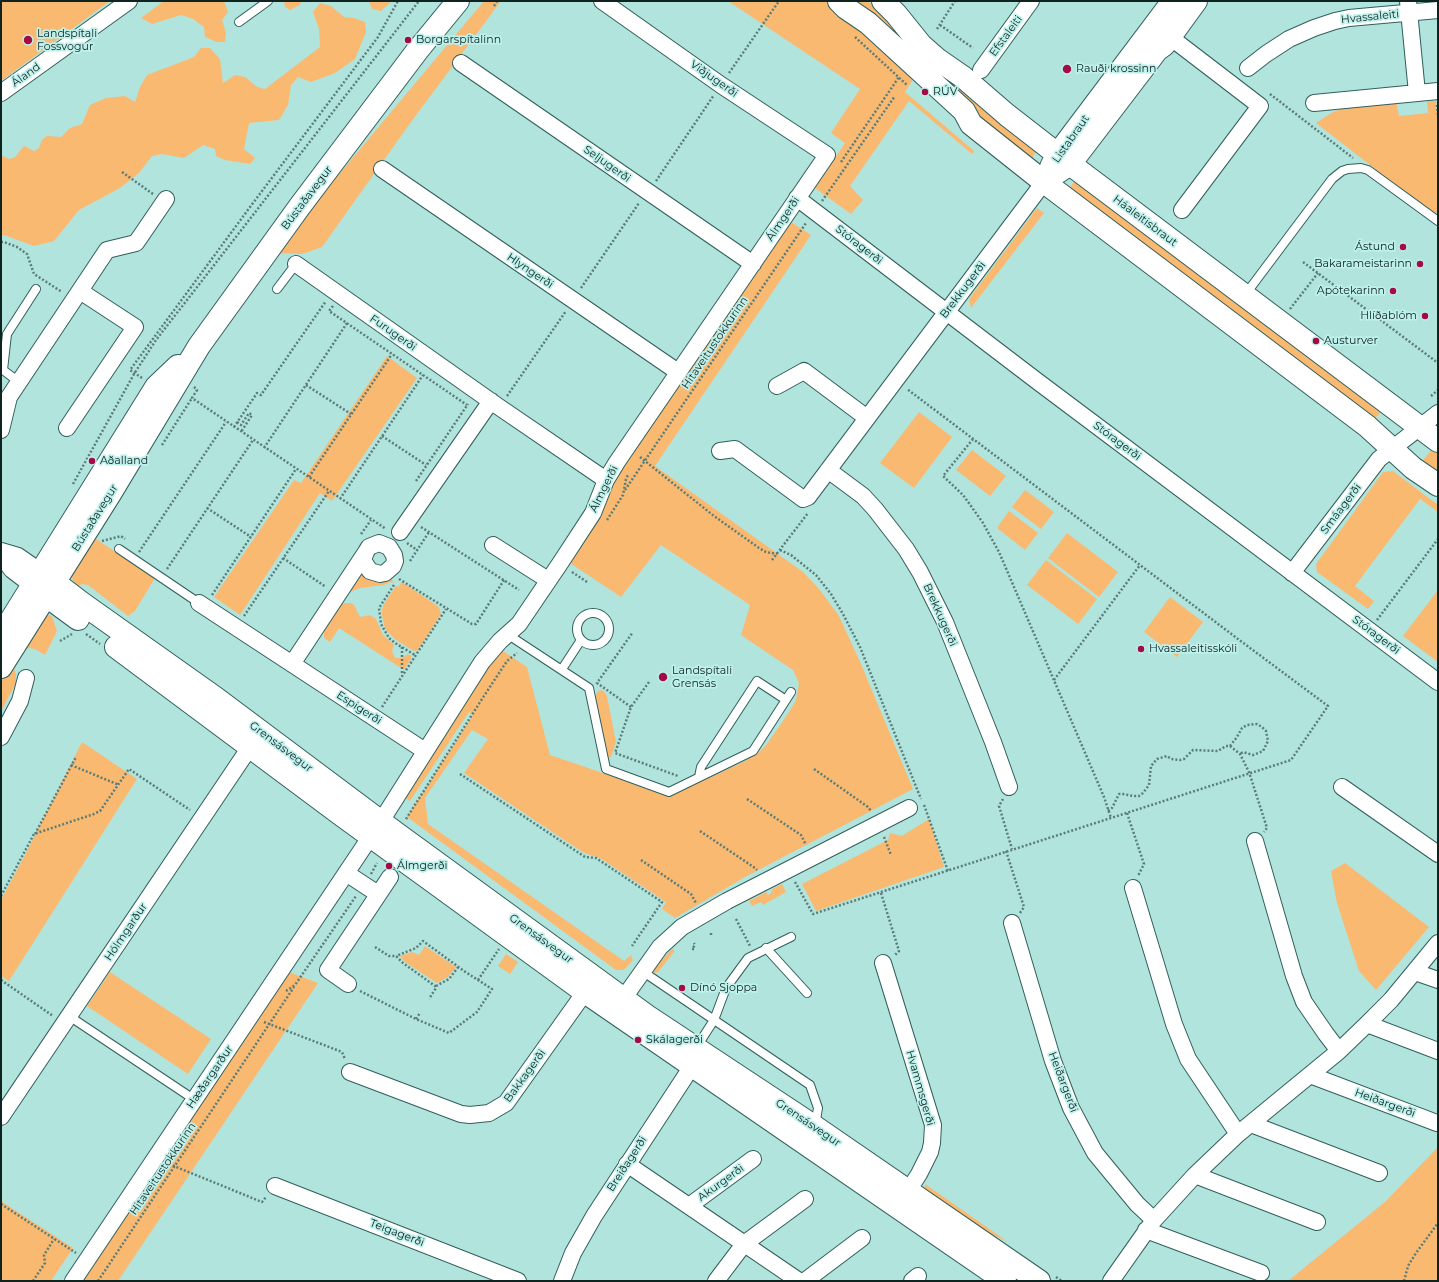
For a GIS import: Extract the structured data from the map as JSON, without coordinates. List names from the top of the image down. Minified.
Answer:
{"streets":{"main road":["Listabraut","Bústaðavegur","Háaleitisbraut","Grensásvegur"],"street":["Hvassaleiti","Efstaleiti","Áland","Viðjugerði","Seljugerði","Álmgerði","Stóragerði","Hlyngerði","Brekkugerði","Furugerði","Smáagerði","Espigerði","Hólmgarður","Bakkagerði","Hæðargarður","Heiðargerði","Hvammsgerði","Breiðagerði","Akurgerði","Teigagerði"],"path":["Hitaveitustokkurinn"]},"crossings":[["Viðjugerði","Álmgerði"],["Listabraut","Háaleitisbraut"],["Listabraut","Brekkugerði"],["Seljugerði","Álmgerði"],["Bústaðavegur","Grensásvegur"],["Álmgerði","Stóragerði"],["Álmgerði","Hlyngerði"],["Álmgerði","Furugerði"],["Álmgerði","Espigerði"],["Álmgerði","Grensásvegur"],["Álmgerði","Hæðargarður"],["Stóragerði","Brekkugerði"],["Stóragerði","Smáagerði"],["Grensásvegur","Hólmgarður"],["Grensásvegur","Bakkagerði"],["Grensásvegur","Hæðargarður"],["Grensásvegur","Hvammsgerði"],["Grensásvegur","Breiðagerði"],["Breiðagerði","Akurgerði"]],"places":["Landspítali Fossvogur","Borgarspítalinn","Rauði krossinn","RÚV","Ástund","Bakarameistarinn","Apótekarinn","Hlíðablóm","Austurver","Aðalland","Hvassaleitisskóli","Landspítali Grensás","Álmgerði","Dínó Sjoppa","Skálagerði"]}
